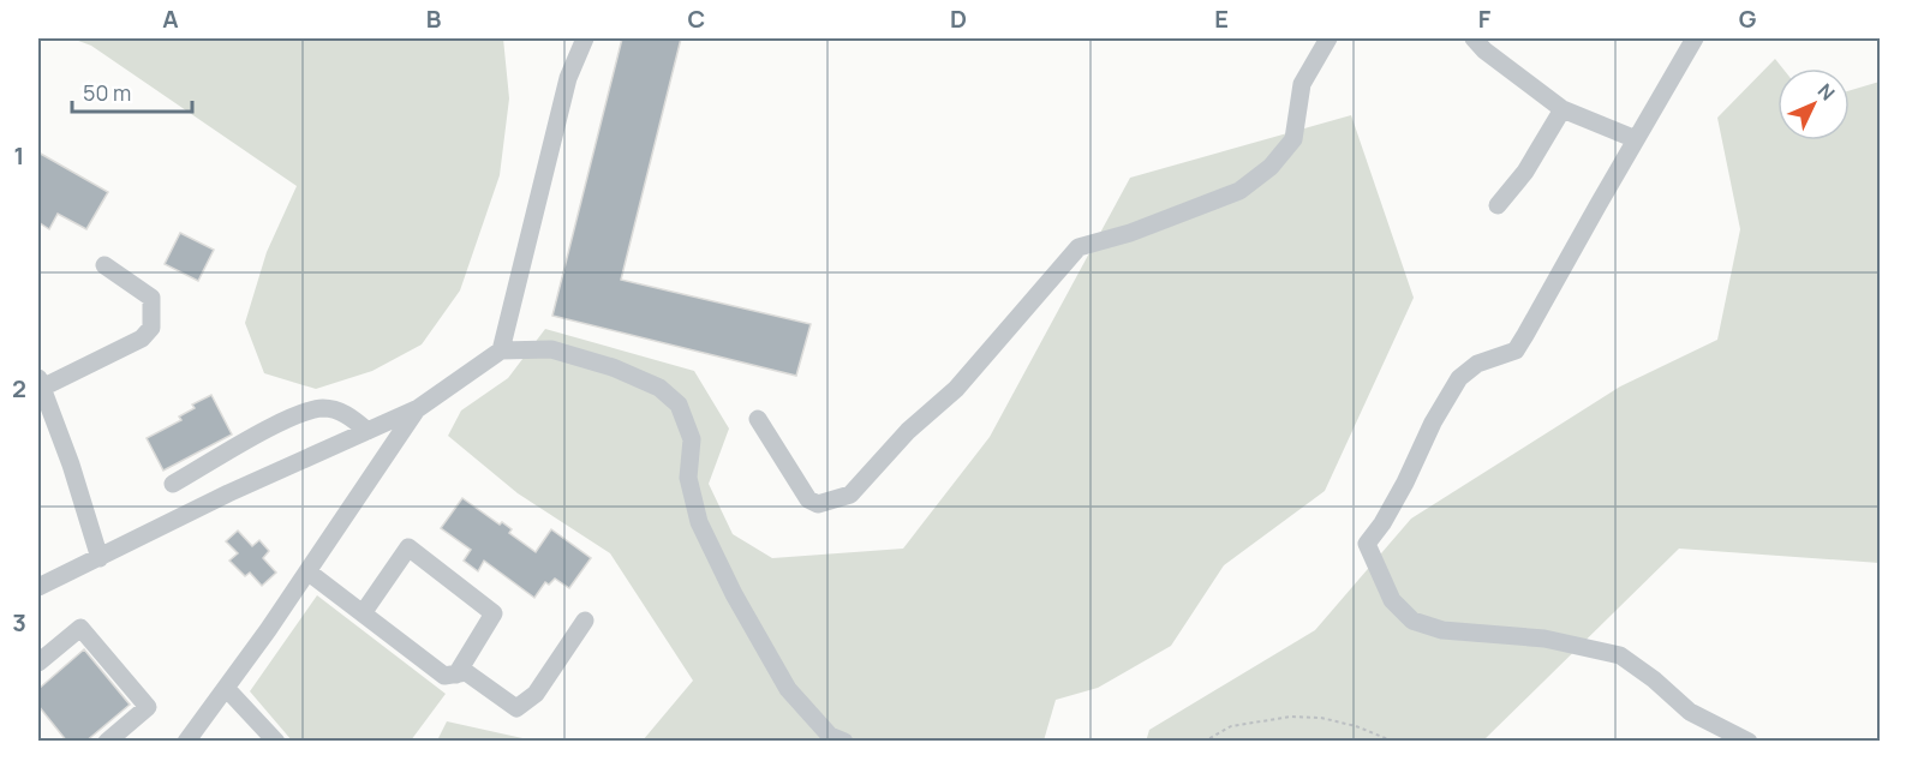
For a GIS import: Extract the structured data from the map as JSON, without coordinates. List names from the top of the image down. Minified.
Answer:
{"scale_bar":"50 m","north":"top right","grid":{"columns":["A","B","C","D","E","F","G"],"rows":["1","2","3"]}}
